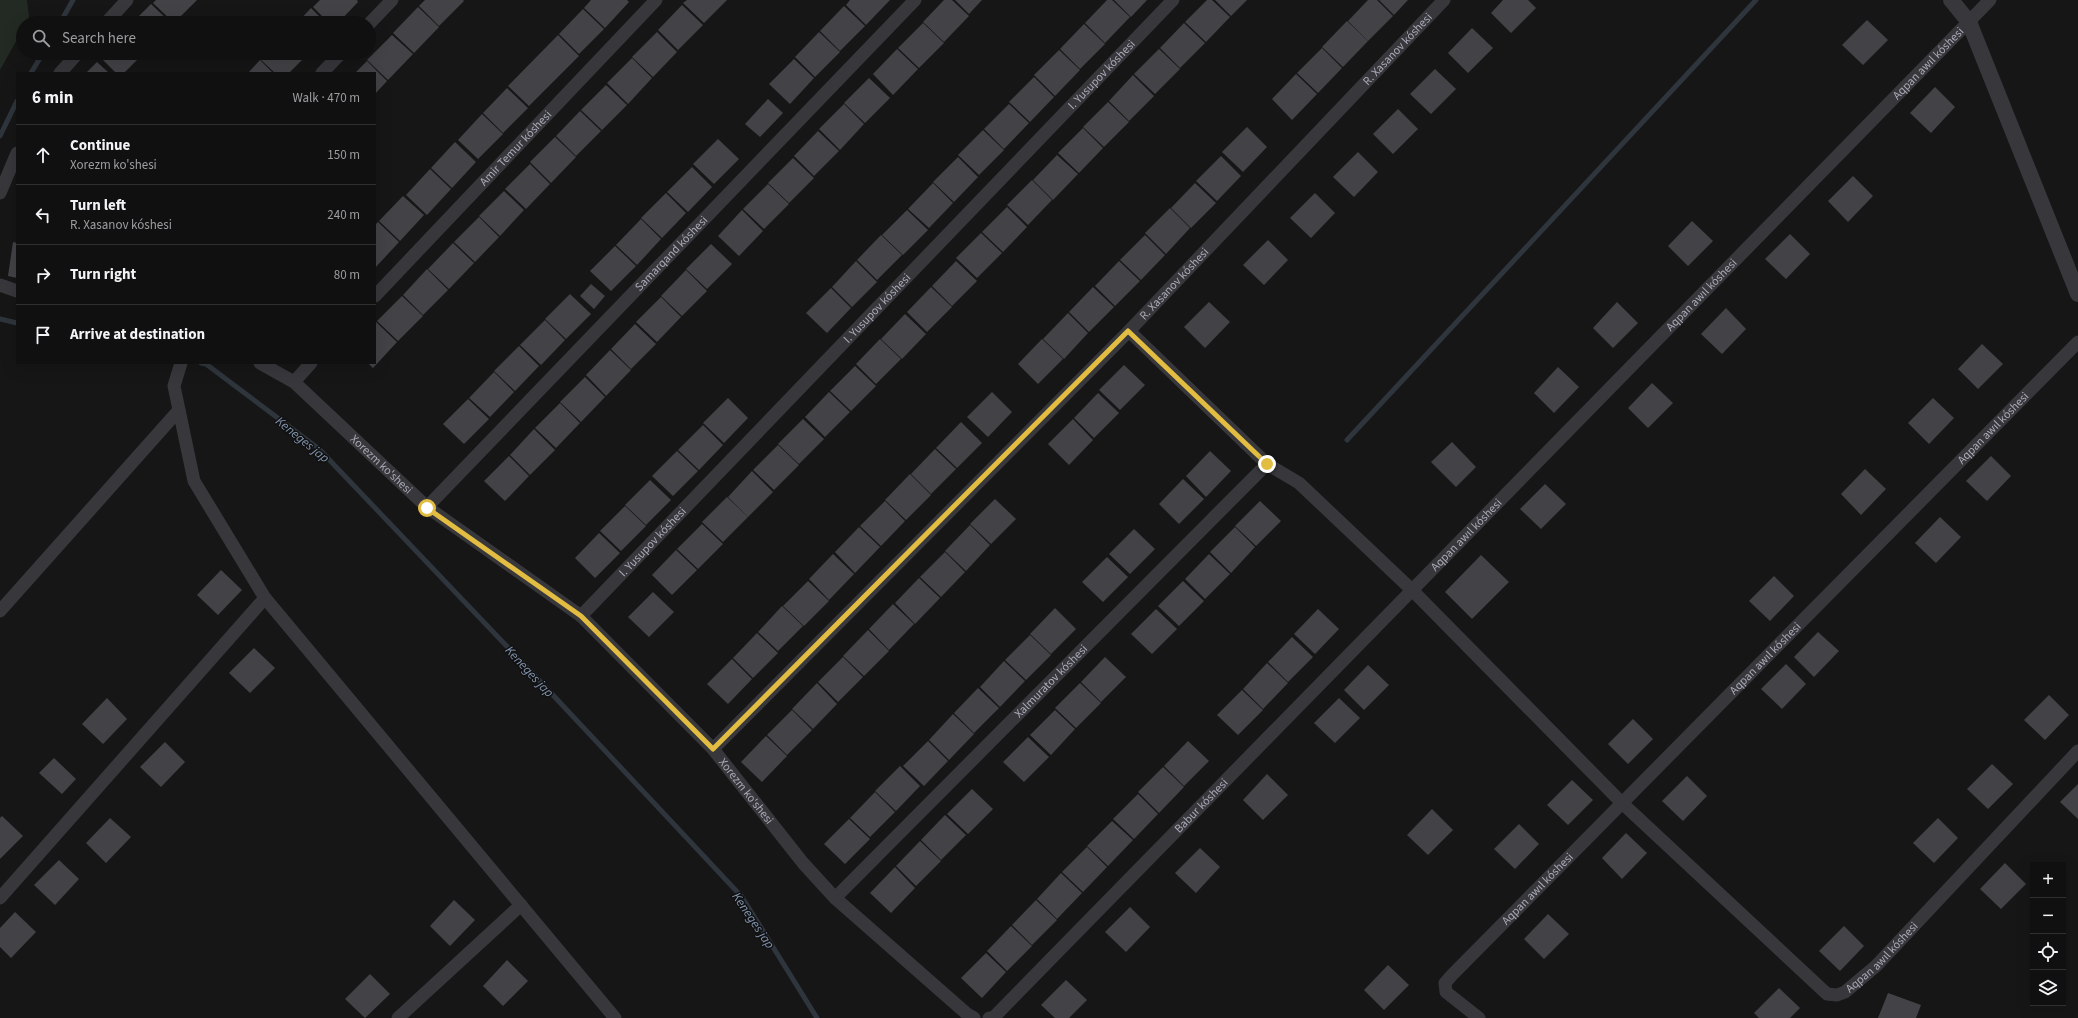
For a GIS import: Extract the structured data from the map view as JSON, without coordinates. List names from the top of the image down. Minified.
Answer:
{"streets":{"street":["R. Xasanov kóshesi","Aqpan awıl kóshesi","I. Yusupov kóshesi","Amir Temur kóshesi","Samarqand kóshesi","Xorezm ko'shesi","Xalmuratov kóshesi","Babur kóshesi"]},"crossings":[["R. Xasanov kóshesi","Xorezm ko'shesi"],["Aqpan awıl kóshesi","Babur kóshesi"],["I. Yusupov kóshesi","Xorezm ko'shesi"],["Samarqand kóshesi","Xorezm ko'shesi"],["Xorezm ko'shesi","Xalmuratov kóshesi"]],"water":["Keneges jap"],"page":{"search":"Search here","heading":["6 min","Walk · 470 m"],"list":[["Continue","Xorezm ko'shesi","150 m"],["Turn left","R. Xasanov kóshesi","240 m"],["Turn right","80 m"],"Arrive at destination"],"map_buttons":["+","−"]}}
